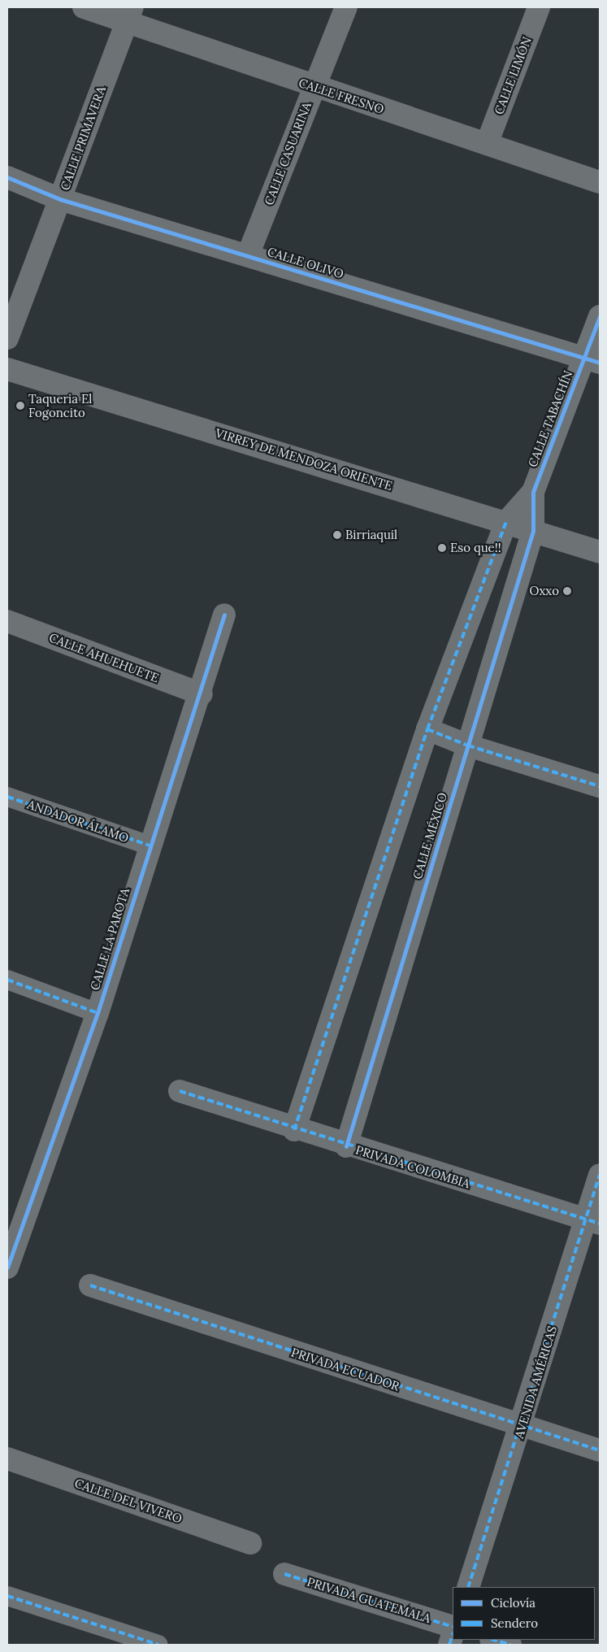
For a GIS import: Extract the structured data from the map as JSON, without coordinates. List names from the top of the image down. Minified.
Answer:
{"streets":{"street":["CALLE LIMÓN","CALLE FRESNO","CALLE PRIMAVERA","CALLE CASUARINA","CALLE OLIVO","CALLE TABACHÍN","VIRREY DE MENDOZA ORIENTE","CALLE AHUEHUETE","ANDADOR ÁLAMO","CALLE MÉXICO","CALLE LA PAROTA","PRIVADA COLOMBIA","PRIVADA ECUADOR","AVENIDA AMÉRICAS","CALLE DEL VIVERO","PRIVADA GUATEMALA"]},"crossings":[["CALLE LIMÓN","CALLE FRESNO"],["CALLE FRESNO","CALLE PRIMAVERA"],["CALLE FRESNO","CALLE CASUARINA"],["CALLE PRIMAVERA","CALLE OLIVO"],["CALLE CASUARINA","CALLE OLIVO"],["CALLE OLIVO","CALLE TABACHÍN"],["CALLE TABACHÍN","VIRREY DE MENDOZA ORIENTE"],["CALLE TABACHÍN","CALLE MÉXICO"],["VIRREY DE MENDOZA ORIENTE","CALLE MÉXICO"],["CALLE AHUEHUETE","CALLE LA PAROTA"],["ANDADOR ÁLAMO","CALLE LA PAROTA"],["CALLE MÉXICO","PRIVADA COLOMBIA"],["PRIVADA COLOMBIA","AVENIDA AMÉRICAS"],["PRIVADA ECUADOR","AVENIDA AMÉRICAS"]],"places":["Taqueria El Fogoncito","Birriaquil","Eso que!!","Oxxo"],"legend":["Ciclovía","Sendero"]}
